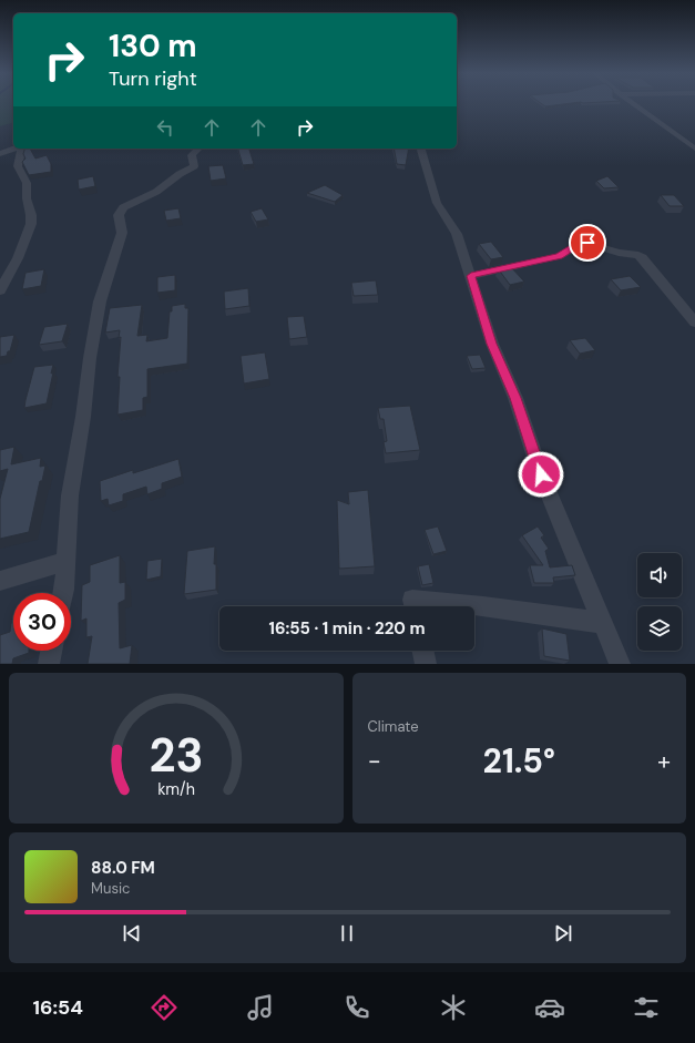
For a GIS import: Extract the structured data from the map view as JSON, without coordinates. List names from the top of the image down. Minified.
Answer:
{"page":{"turn":["130 m","Turn right"],"limit":"30","trip":"16:55 · 1 min · 220 m","tile":"Climate","heat":["−","21.5°","+"],"song":["88.0 FM","Music"],"tabs":"16:54","gauge":["23","km/h"]}}
